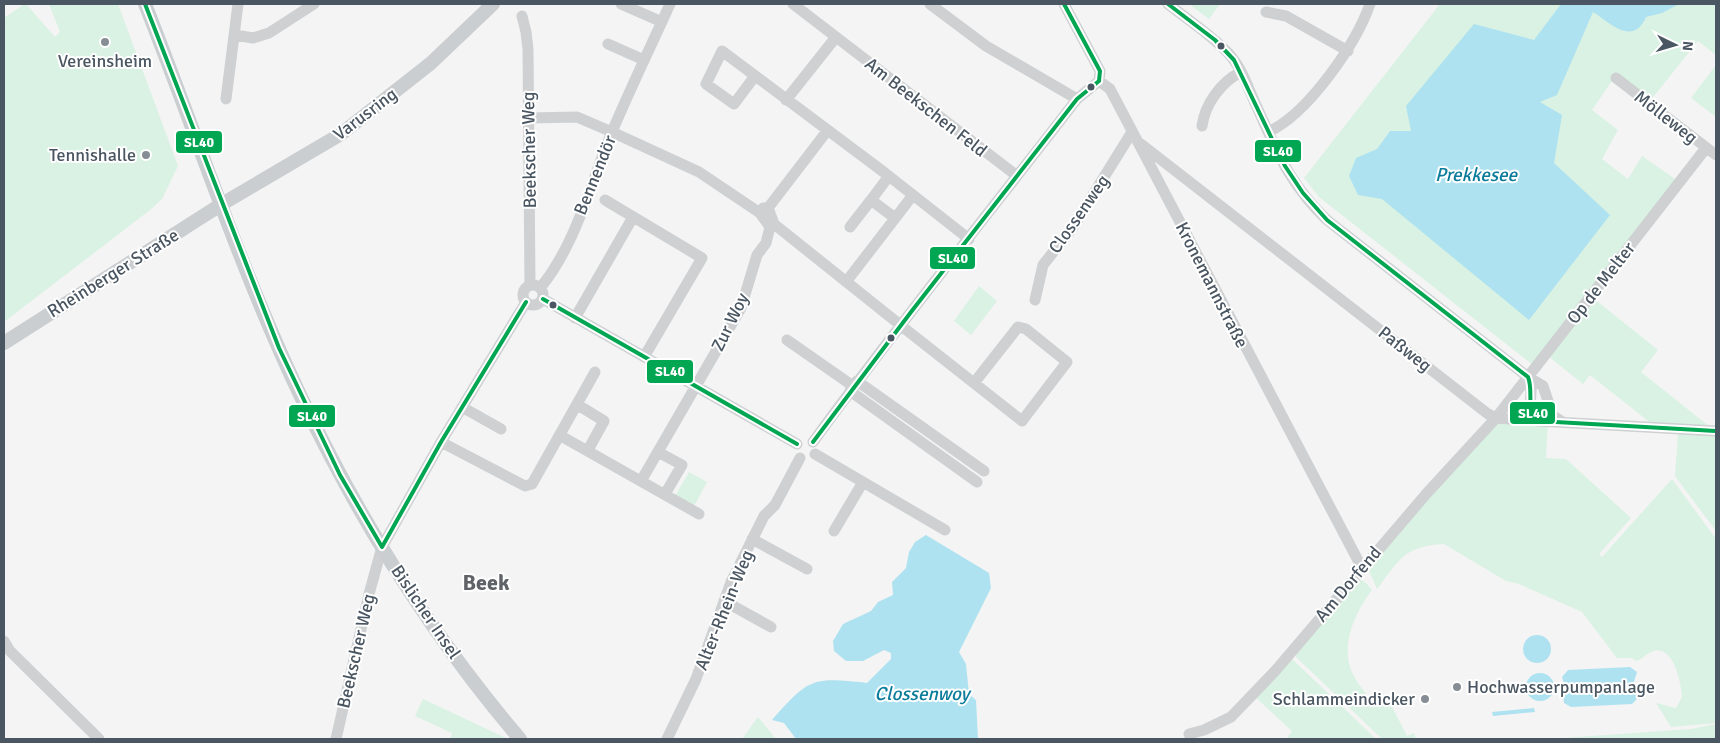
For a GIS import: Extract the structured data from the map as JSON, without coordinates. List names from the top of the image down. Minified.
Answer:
{"streets":{"main road":["Varusring","Rheinberger Straße","Bislicher Insel"],"street":["Am Beekschen Feld","Mölleweg","Beekscher Weg","Bennendör","Clossenweg","Op de Melter","Kronemannstraße","Zur Woy","Paßweg","Am Dorfend","Alter-Rhein-Weg"]},"crossings":[["Varusring","Rheinberger Straße"],["Varusring","Bislicher Insel"],["Mölleweg","Op de Melter"],["Beekscher Weg","Bennendör"],["Beekscher Weg","Bislicher Insel"],["Clossenweg","Kronemannstraße"],["Clossenweg","Paßweg"],["Rheinberger Straße","Bislicher Insel"],["Op de Melter","Paßweg"],["Op de Melter","Am Dorfend"],["Kronemannstraße","Paßweg"],["Kronemannstraße","Am Dorfend"],["Paßweg","Am Dorfend"]],"districts":["Beek"],"water":["Prekkesee","Clossenwoy"],"places":["Vereinsheim","Tennishalle","Hochwasserpumpanlage","Schlammeindicker"],"lines":["transit line SL40"],"north":"right"}
